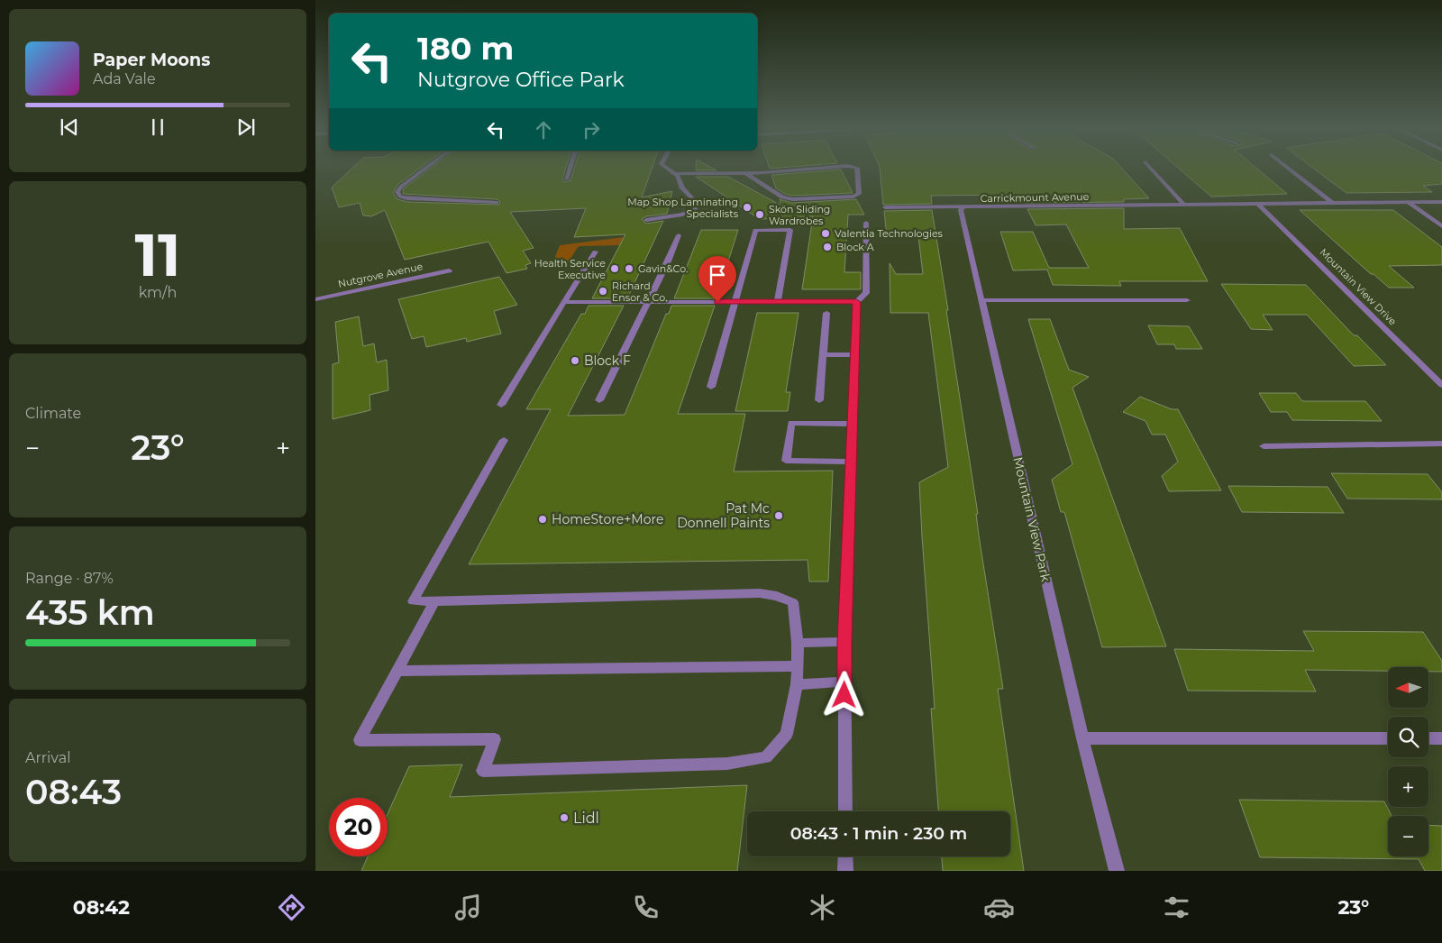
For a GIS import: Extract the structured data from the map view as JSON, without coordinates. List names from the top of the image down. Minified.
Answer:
{"streets":{"street":["Carrickmount Avenue","Nutgrove Avenue","Mountain View Drive","Mountain View Park"]},"crossings":[["Carrickmount Avenue","Mountain View Drive"],["Carrickmount Avenue","Mountain View Park"]],"places":["Map Shop Laminating Specialists","Skön Sliding Wardrobes","Valentia Technologies","Block A","Health Service Executive","Gavin&Co.","Richard Ensor & Co.","Block F","Pat Mc Donnell Paints","HomeStore+More","Lidl"],"north":"left","page":{"turn":["180 m","Nutgrove Office Park"],"song":["Paper Moons","Ada Vale"],"tile":[["11","km/h"],"Climate",["Range · 87%","435 km"],["Arrival","08:43"]],"heat":["−","23°","+"],"map_buttons":["+","−"],"limit":"20","trip":"08:43 · 1 min · 230 m","tabs":["08:42","23°"]}}
